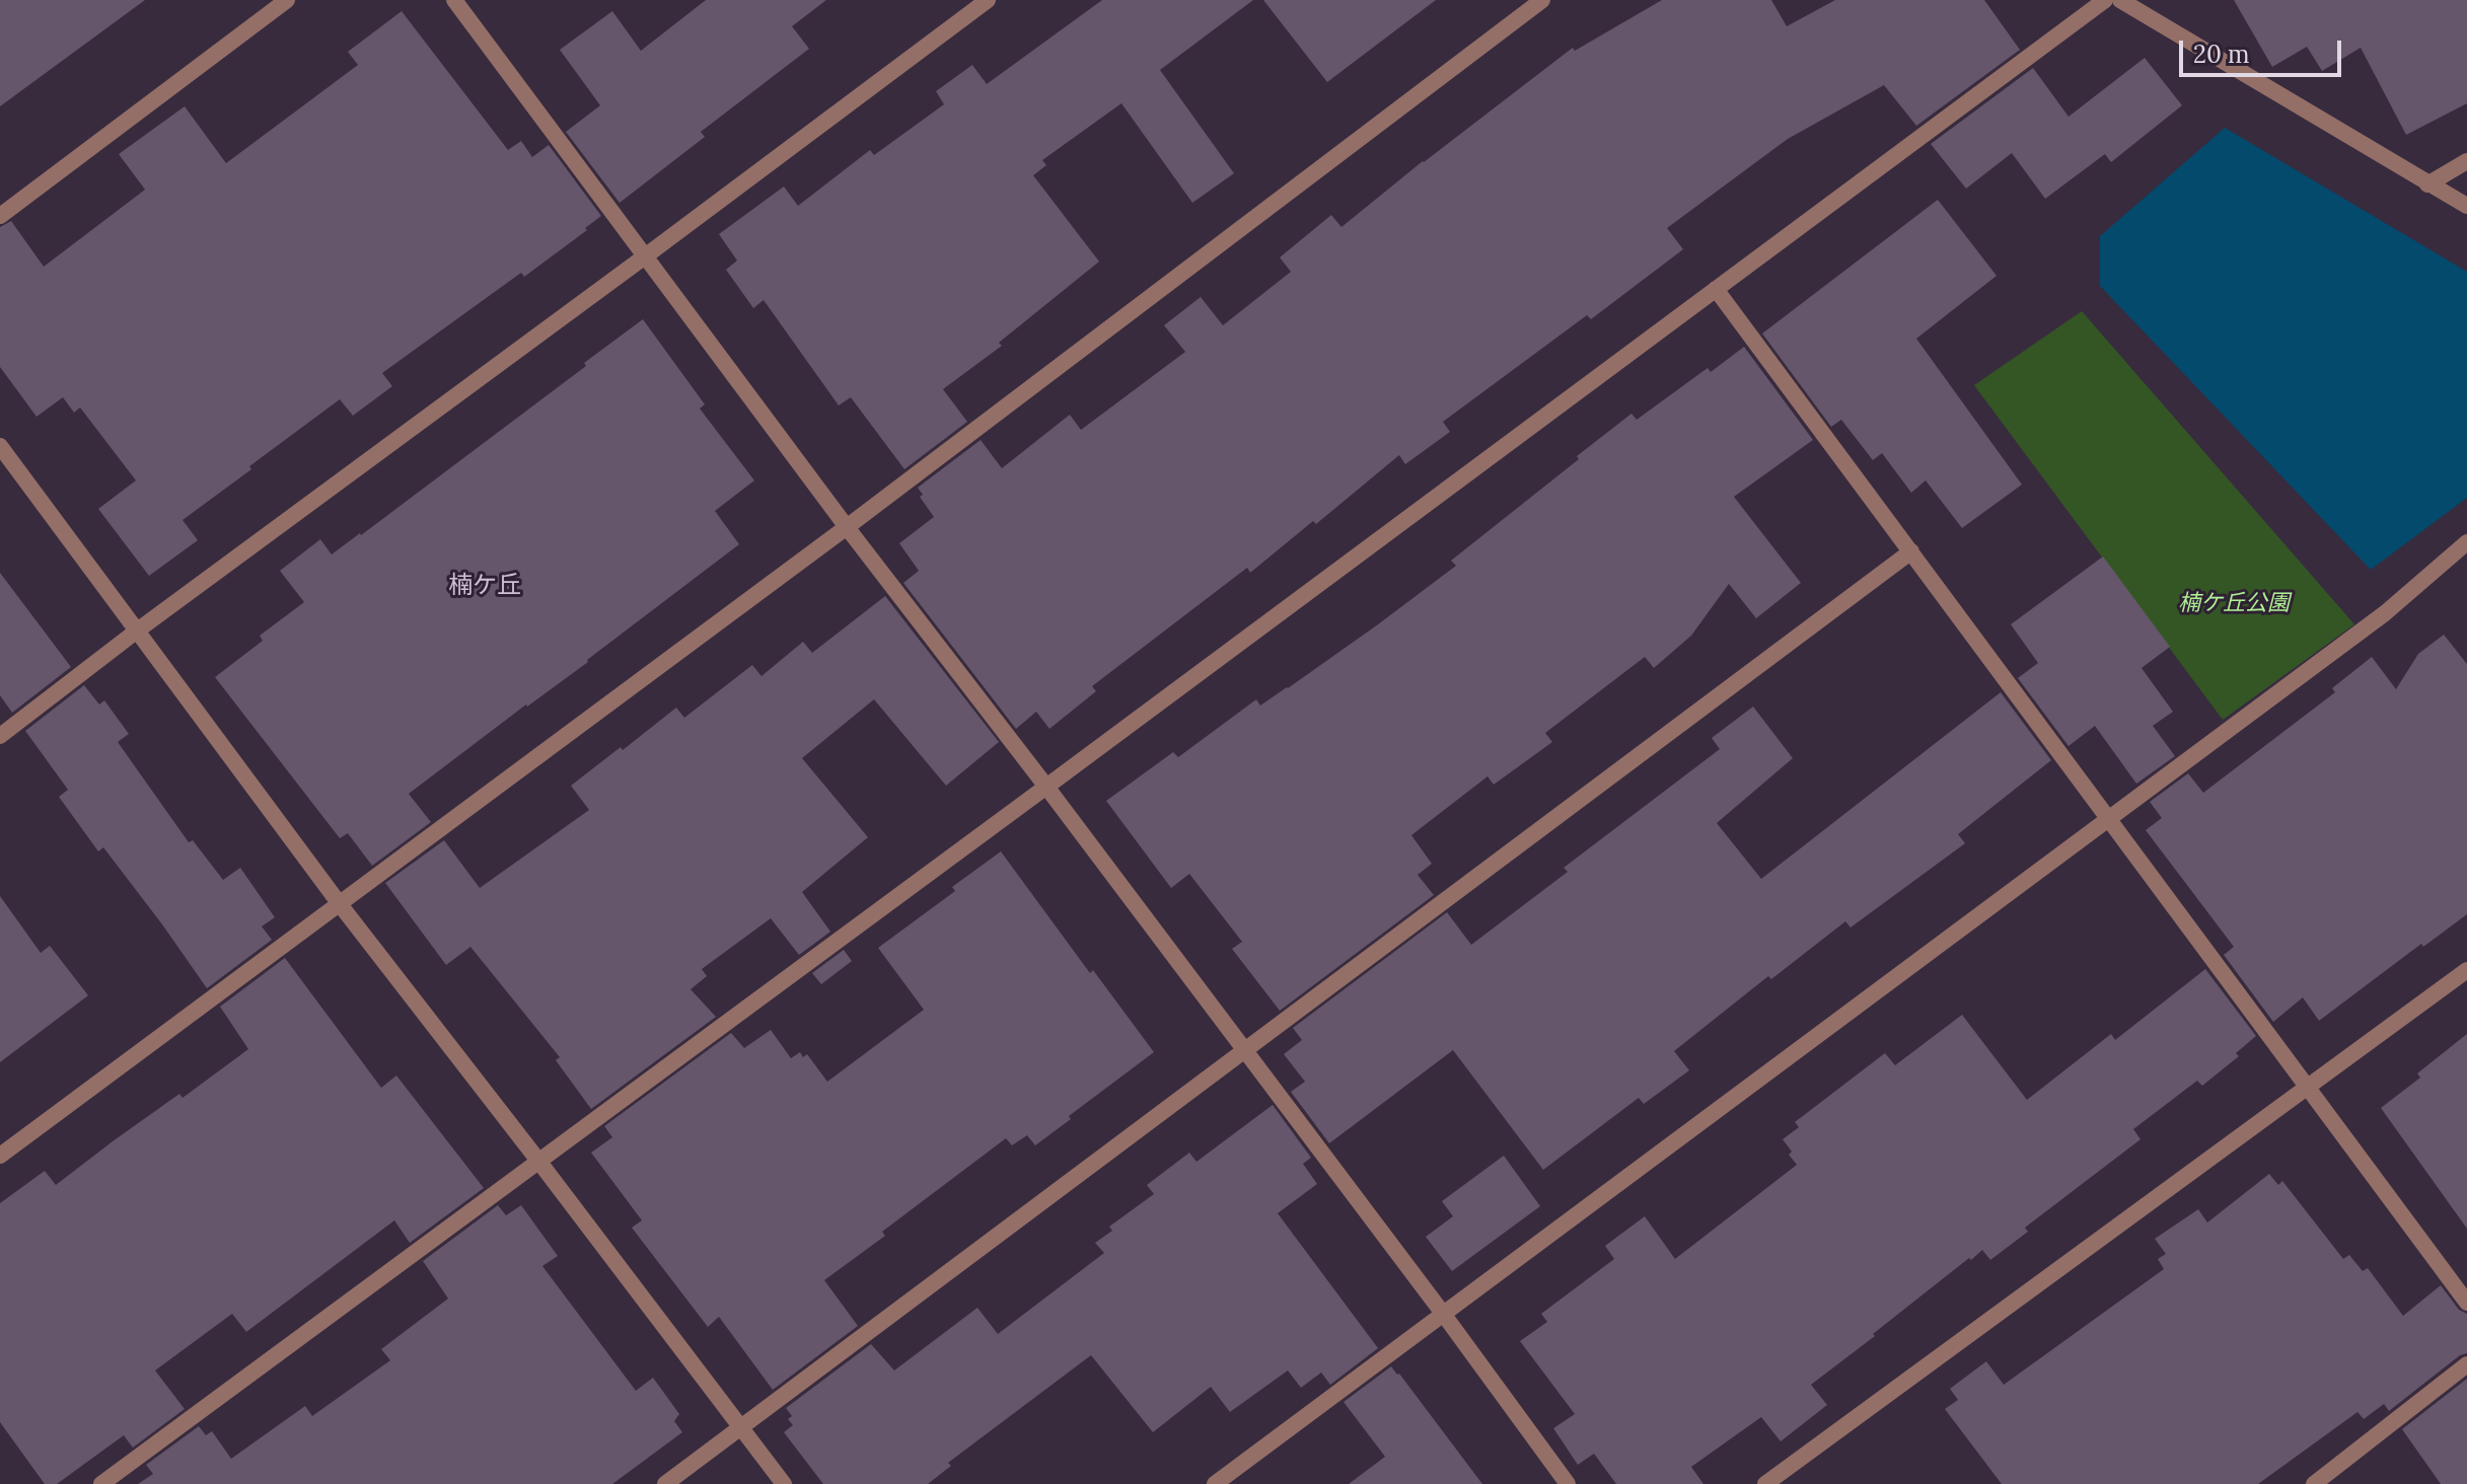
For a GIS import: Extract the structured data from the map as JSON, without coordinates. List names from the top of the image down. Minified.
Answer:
{"districts":["楠ケ丘"],"parks":["楠ケ丘公園"],"scale_bar":"20 m"}
